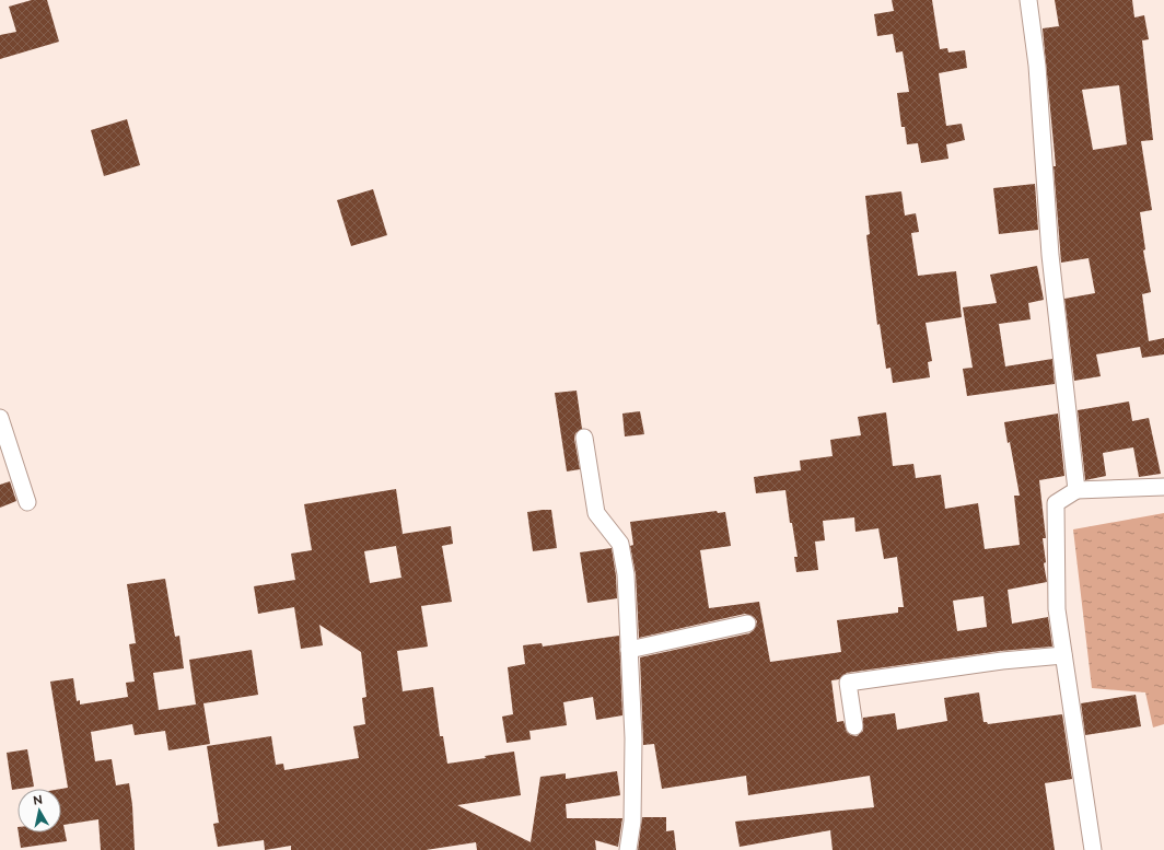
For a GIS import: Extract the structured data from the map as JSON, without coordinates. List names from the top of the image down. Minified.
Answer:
{"north":"top"}
